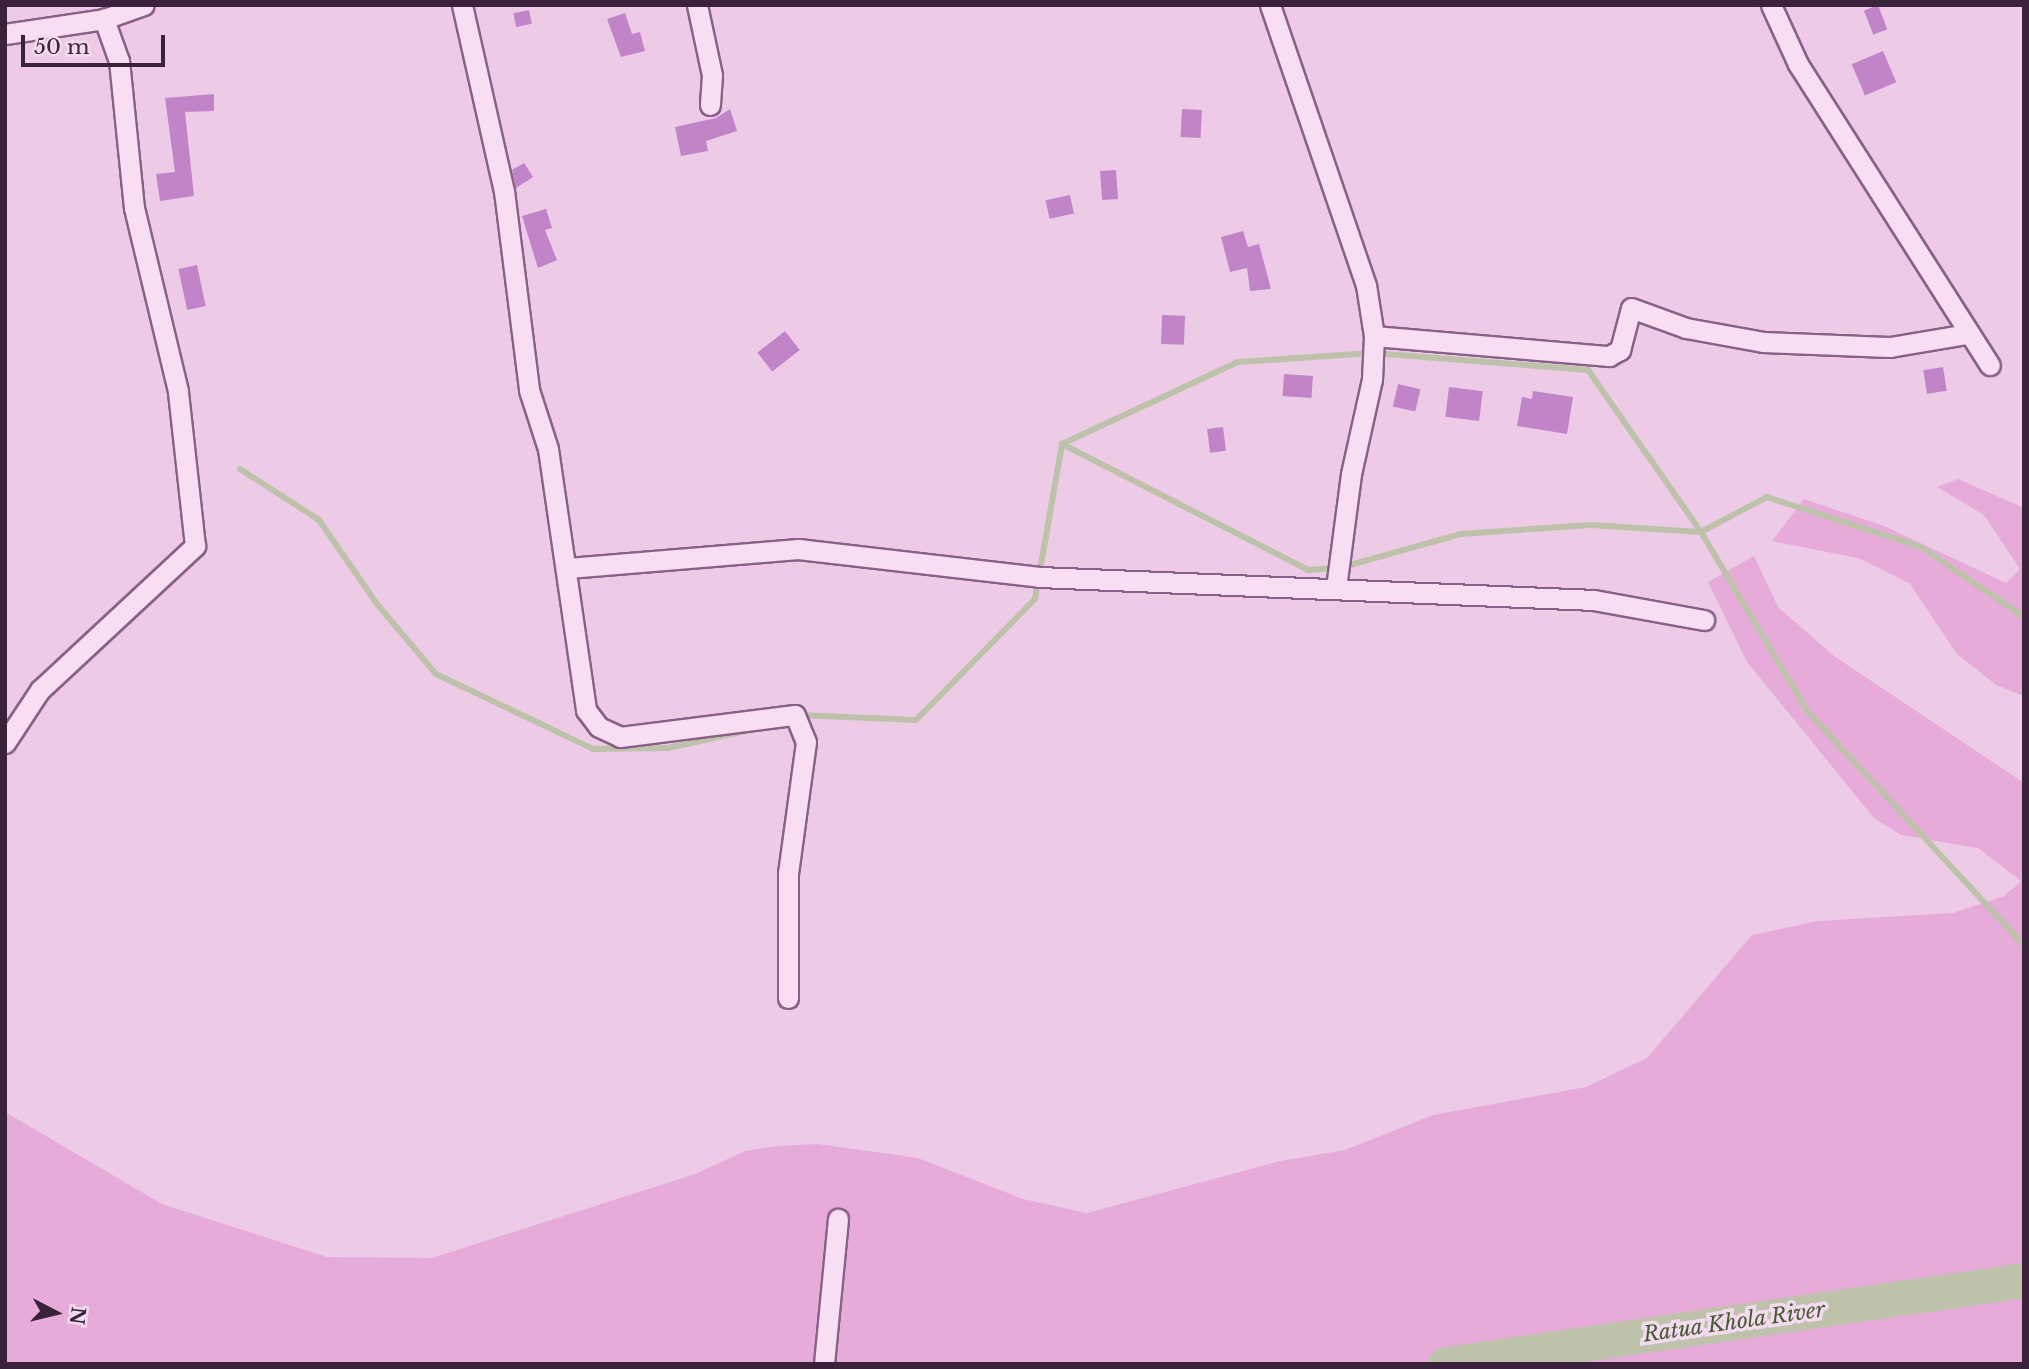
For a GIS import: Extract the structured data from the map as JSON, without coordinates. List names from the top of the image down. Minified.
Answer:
{"water":["Ratua Khola River"],"scale_bar":"50 m","north":"right"}
